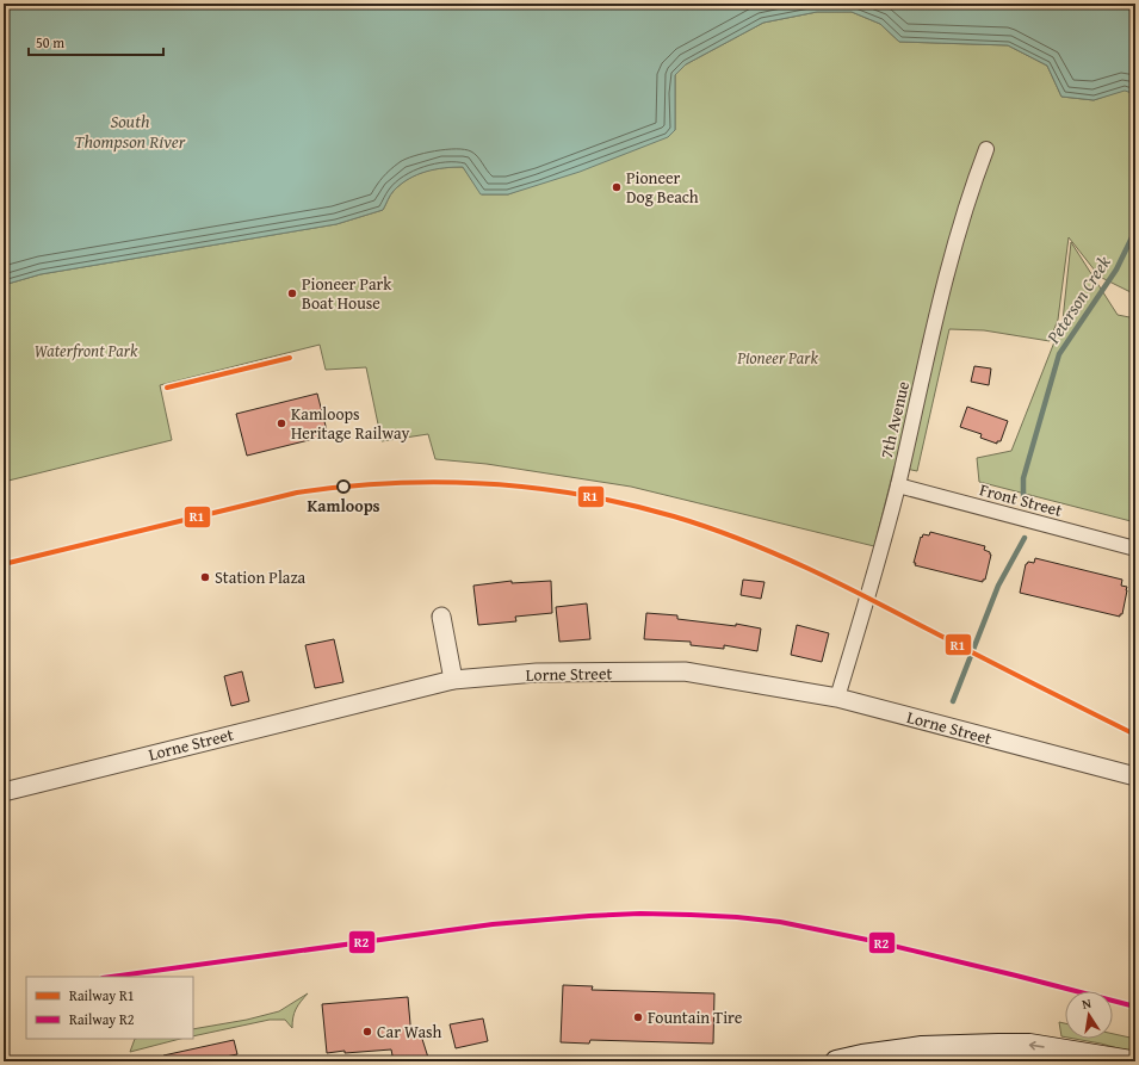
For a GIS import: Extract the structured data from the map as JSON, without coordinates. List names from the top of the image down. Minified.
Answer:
{"streets":{"street":["7th Avenue","Front Street","Lorne Street"]},"crossings":[["7th Avenue","Front Street"],["7th Avenue","Lorne Street"]],"water":["South Thompson River","Peterson Creek"],"parks":["Waterfront Park","Pioneer Park"],"places":["Pioneer Dog Beach","Pioneer Park Boat House","Kamloops Heritage Railway","Kamloops","Station Plaza","Fountain Tire","Car Wash"],"lines":["rail line R1","rail line R2"],"legend":["Railway R1","Railway R2"],"scale_bar":"50 m","north":"top"}
